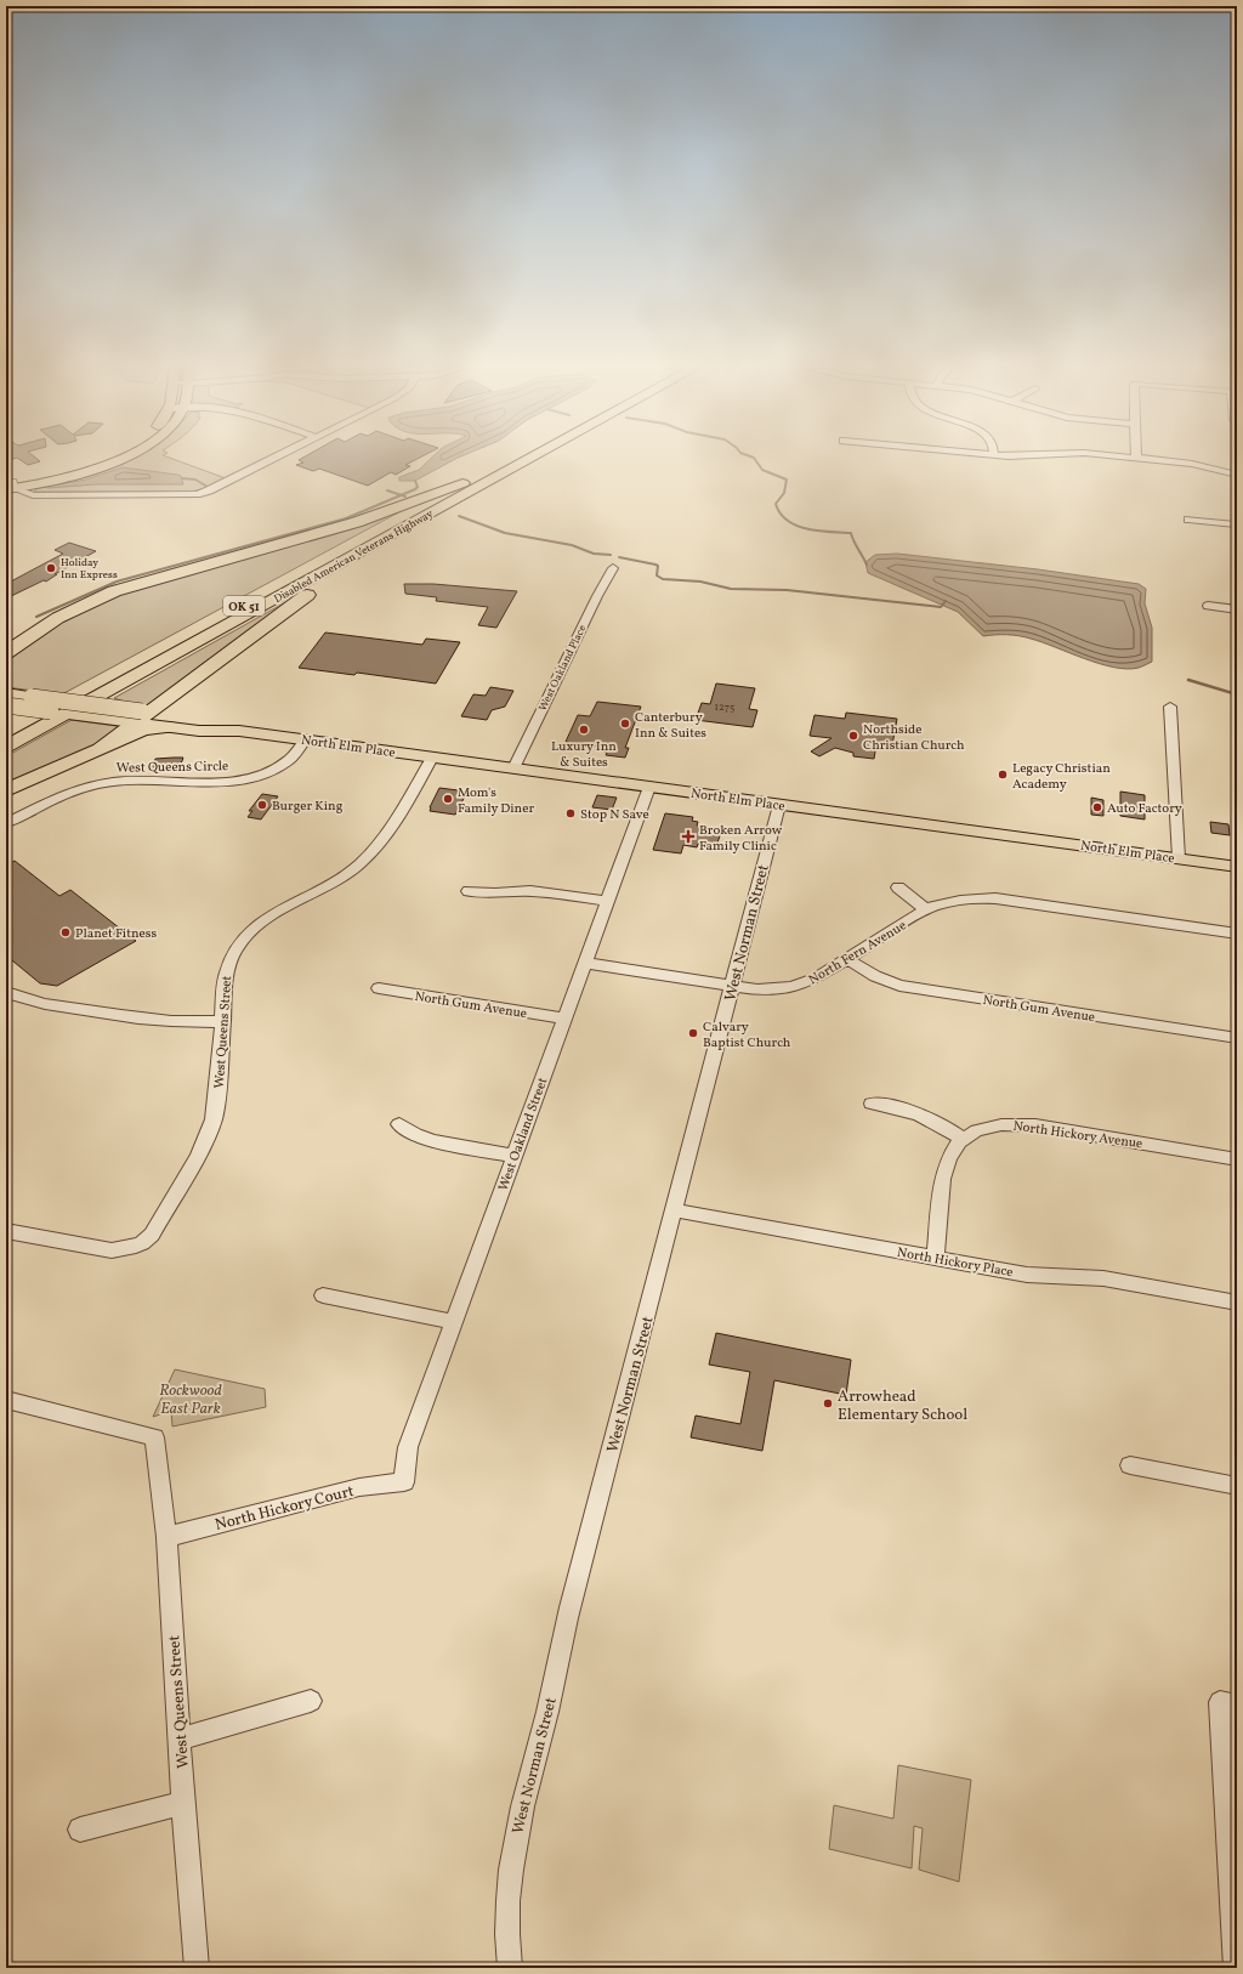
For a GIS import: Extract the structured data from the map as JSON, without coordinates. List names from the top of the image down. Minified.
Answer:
{"streets":{"highway":["Disabled American Veterans Highway","OK 51"],"main road":["North Elm Place"],"street":["West Oakland Place","West Queens Circle","West Norman Street","North Fern Avenue","North Gum Avenue","West Queens Street","West Oakland Street","North Hickory Avenue","North Hickory Place","North Hickory Court"]},"crossings":[["West Oakland Place","North Elm Place"],["North Elm Place","West Queens Circle"],["North Elm Place","West Norman Street"],["North Elm Place","West Queens Street"],["North Elm Place","West Oakland Street"],["West Norman Street","North Fern Avenue"],["West Norman Street","North Hickory Place"],["North Fern Avenue","North Gum Avenue"],["North Fern Avenue","West Oakland Street"],["North Gum Avenue","West Oakland Street"],["West Queens Street","North Hickory Court"],["West Oakland Street","North Hickory Court"]],"parks":["Rockwood East Park"],"places":{"other":["Holiday Inn Express","Canterbury Inn & Suites","Luxury Inn & Suites","Northside Christian Church","Legacy Christian Academy","Mom's Family Diner","Burger King","Auto Factory","Stop N Save","Planet Fitness","Calvary Baptist Church","Arrowhead Elementary School"],"health":["Broken Arrow Family Clinic"]},"house_numbers":["1275"]}
